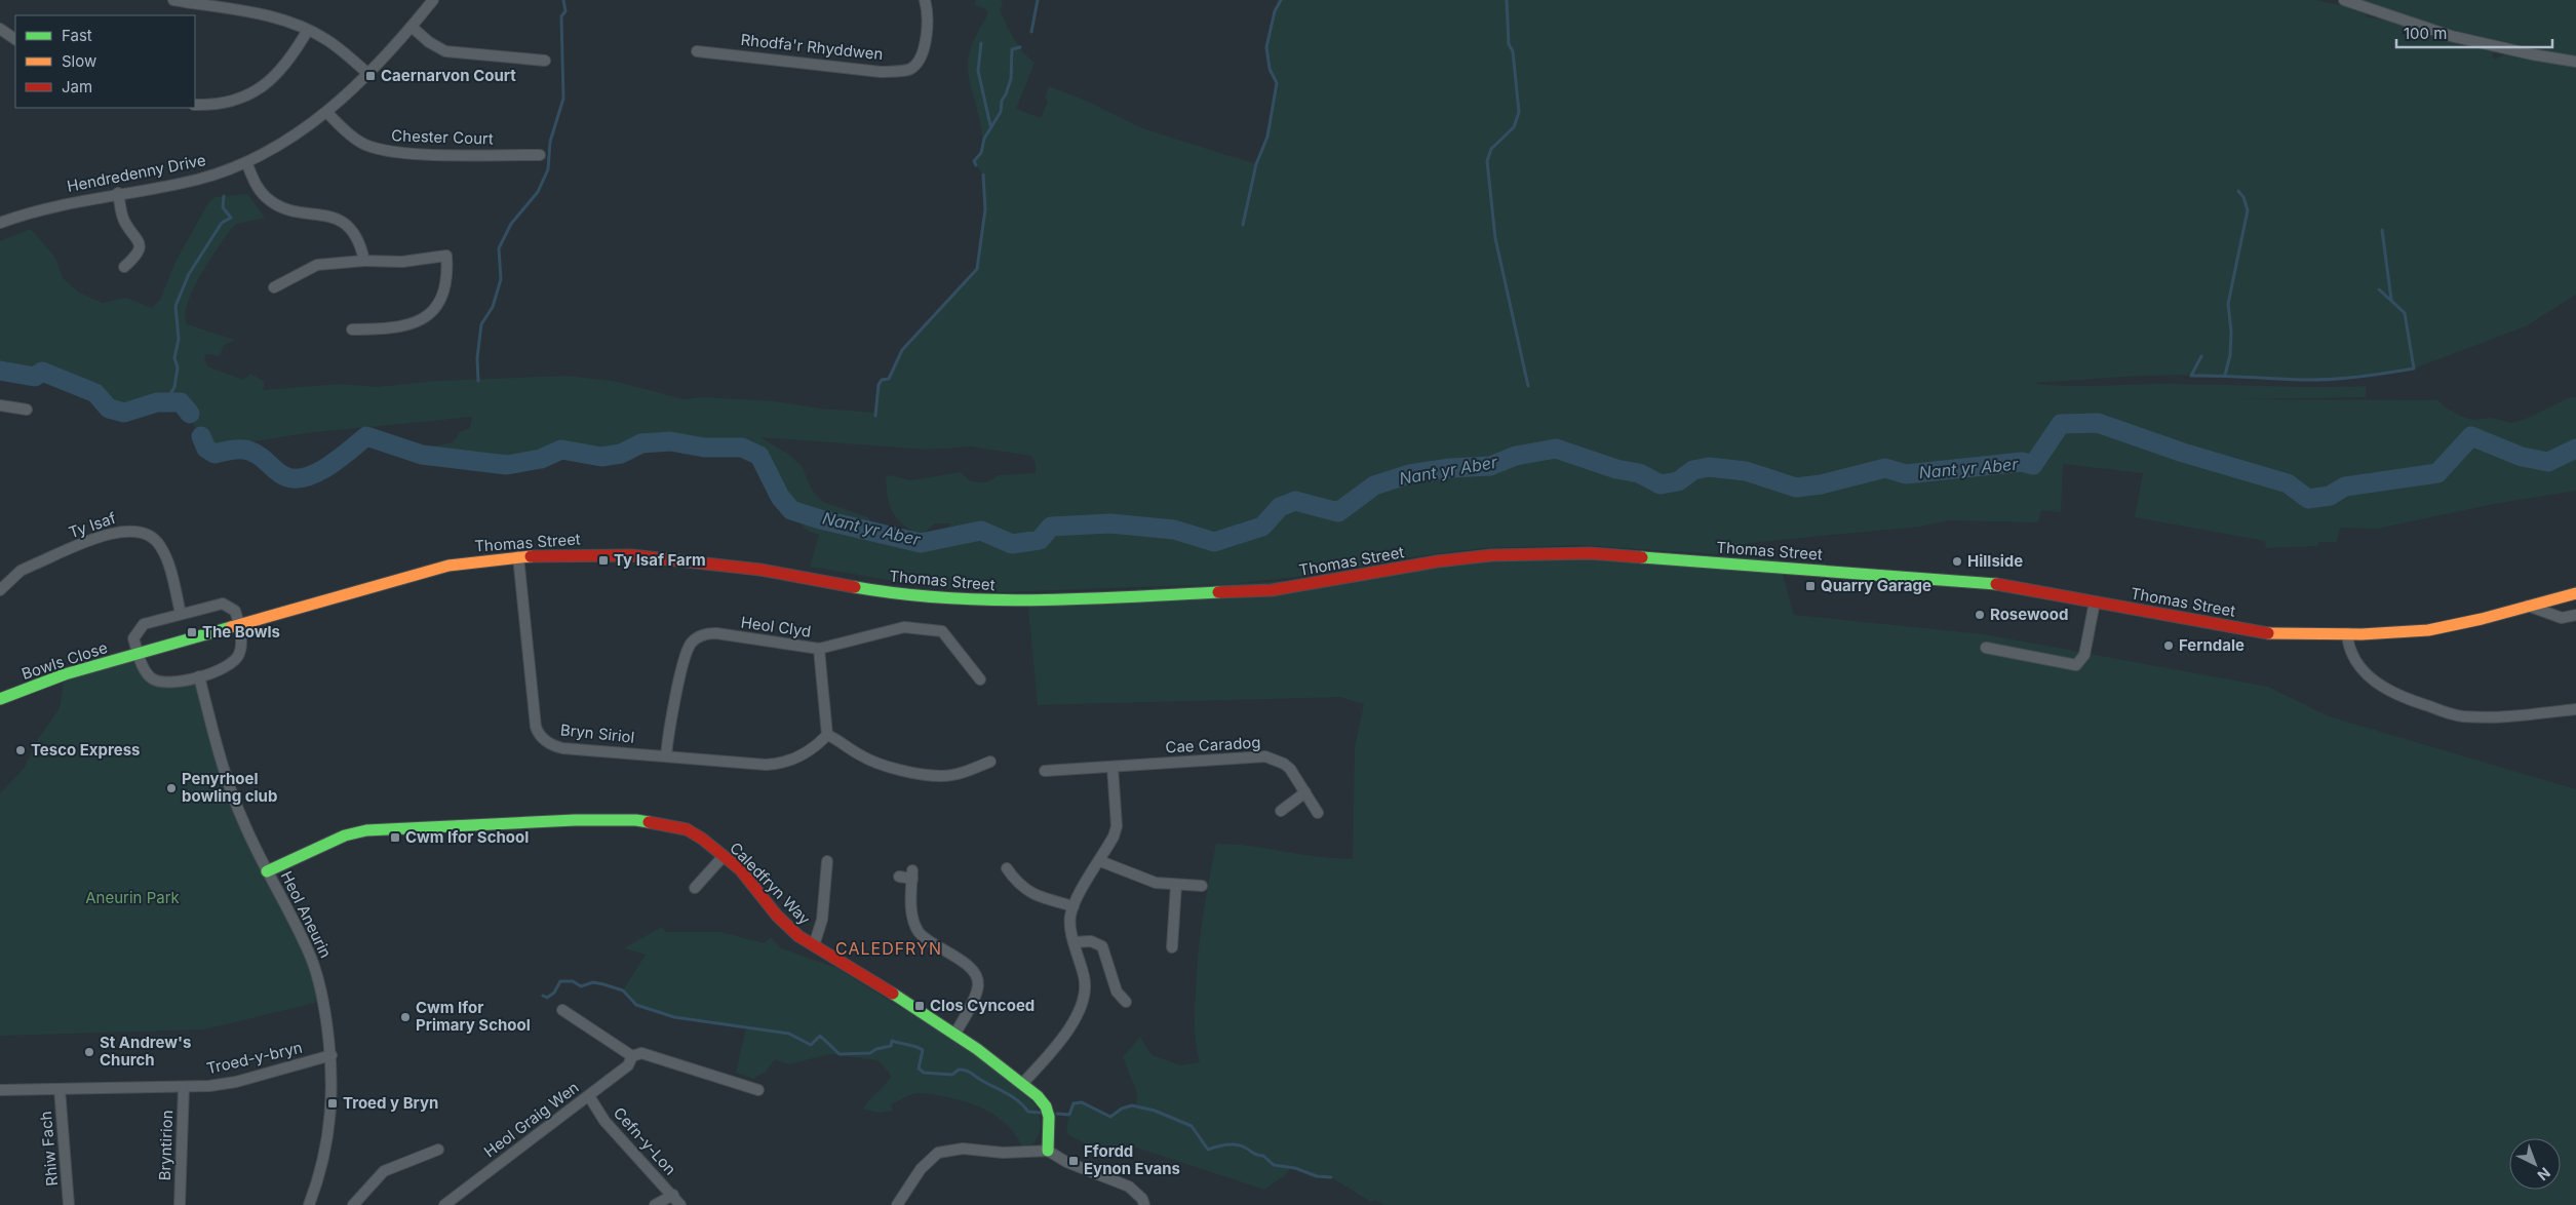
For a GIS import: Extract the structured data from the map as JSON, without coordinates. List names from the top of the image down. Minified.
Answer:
{"streets":{"main road":["Thomas Street","Bowls Close","Caledfryn Way"],"street":["Rhodfa'r Rhyddwen","Chester Court","Hendredenny Drive","Ty Isaf","Heol Clyd","Bryn Siriol","Cae Caradog","Heol Aneurin","Troed-y-bryn","Heol Graig Wen","Cefn-y-Lon","Bryntirion","Rhiw Fach"]},"crossings":[["Chester Court","Hendredenny Drive"],["Thomas Street","Bowls Close"],["Thomas Street","Bryn Siriol"],["Heol Clyd","Bryn Siriol"],["Caledfryn Way","Heol Aneurin"],["Heol Aneurin","Troed-y-bryn"],["Troed-y-bryn","Bryntirion"],["Troed-y-bryn","Rhiw Fach"],["Heol Graig Wen","Cefn-y-Lon"]],"districts":["CALEDFRYN"],"water":["Nant yr Aber"],"parks":["Aneurin Park"],"places":{"transit":["Caernarvon Court","Ty Isaf Farm","Quarry Garage","The Bowls","Cwm Ifor School","Clos Cyncoed","Troed y Bryn","Ffordd Eynon Evans"],"other":["Hillside","Rosewood","Ferndale","Tesco Express","Penyrhoel bowling club","Cwm Ifor Primary School","St Andrew's Church"]},"legend":["Fast","Slow","Jam"],"scale_bar":"100 m","north":"bottom right"}
